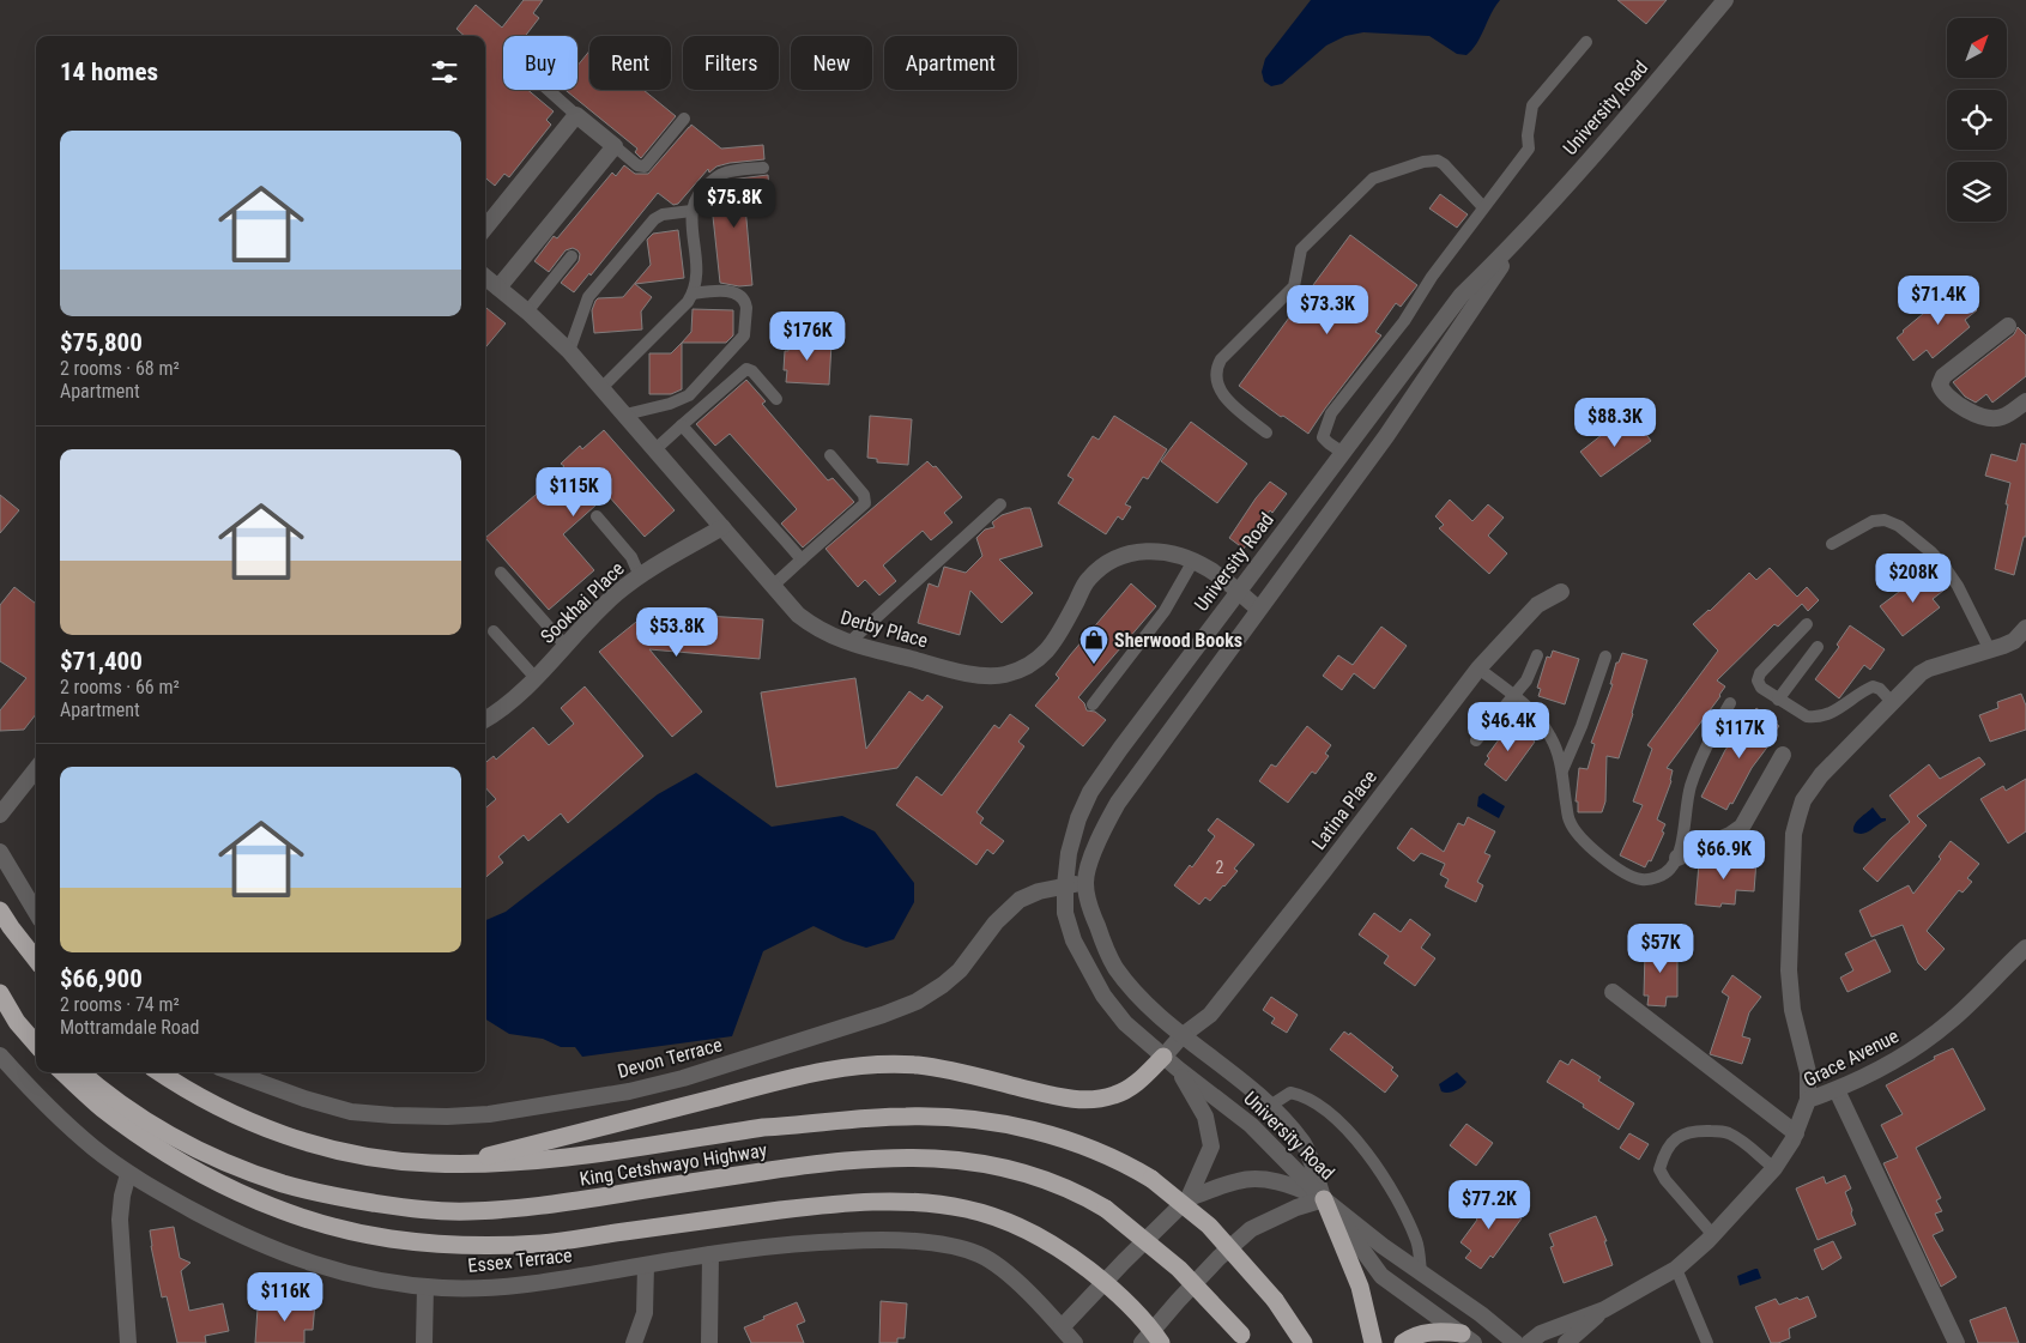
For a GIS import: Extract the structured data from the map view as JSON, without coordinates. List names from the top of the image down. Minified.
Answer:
{"streets":{"highway":["King Cetshwayo Highway"],"street":["University Road","Sookhai Place","Derby Place","Latina Place","Devon Terrace","Grace Avenue","Essex Terrace"]},"crossings":[["University Road","Derby Place"],["University Road","Latina Place"],["University Road","Devon Terrace"],["Sookhai Place","Derby Place"]],"places":{"shop":["Sherwood Books"]},"house_numbers":["2"],"north":"top right","page":{"chip":["Buy","Rent","Filters","New","Apartment"],"heading":"14 homes","list":[{"name":"$75,800","note":"2 rooms · 68 m² · Apartment"},{"name":"$71,400","note":"2 rooms · 66 m² · Apartment"},{"name":"$66,900","note":"2 rooms · 74 m² · Mottramdale Road"}],"price":["$75.8K","$71.4K","$73.3K","$176K","$88.3K","$115K","$208K","$53.8K","$46.4K","$117K","$66.9K","$57K","$77.2K","$116K"]}}
